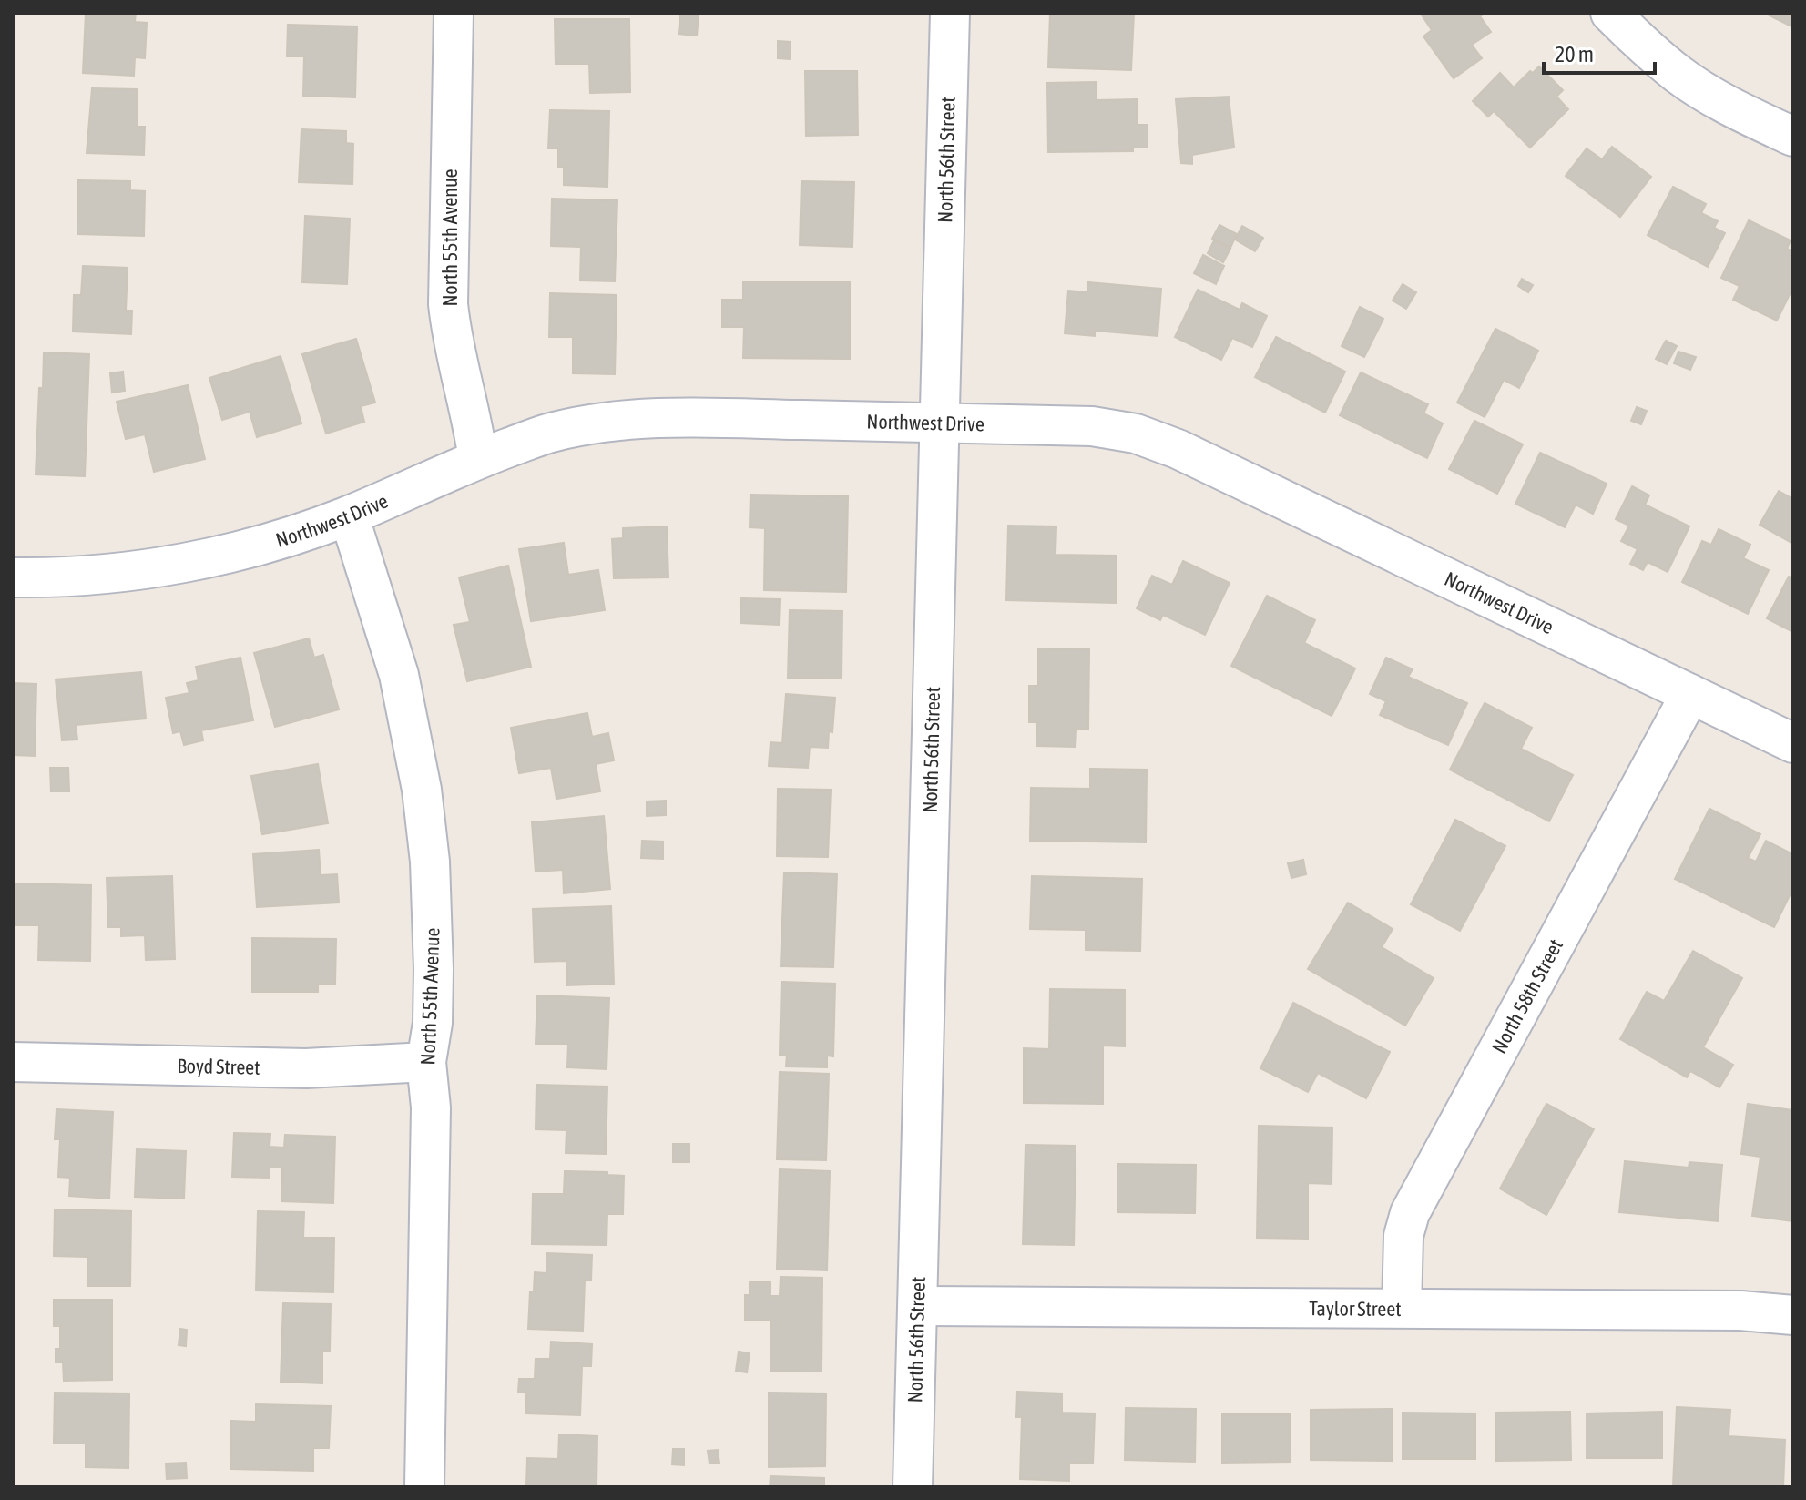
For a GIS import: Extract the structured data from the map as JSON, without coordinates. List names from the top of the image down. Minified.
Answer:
{"streets":{"street":["North 56th Street","North 55th Avenue","Northwest Drive","North 58th Street","Boyd Street","Taylor Street"]},"crossings":[["North 56th Street","Northwest Drive"],["North 56th Street","Taylor Street"],["North 55th Avenue","Northwest Drive"],["North 55th Avenue","Boyd Street"],["Northwest Drive","North 58th Street"],["North 58th Street","Taylor Street"]],"scale_bar":"20 m"}
